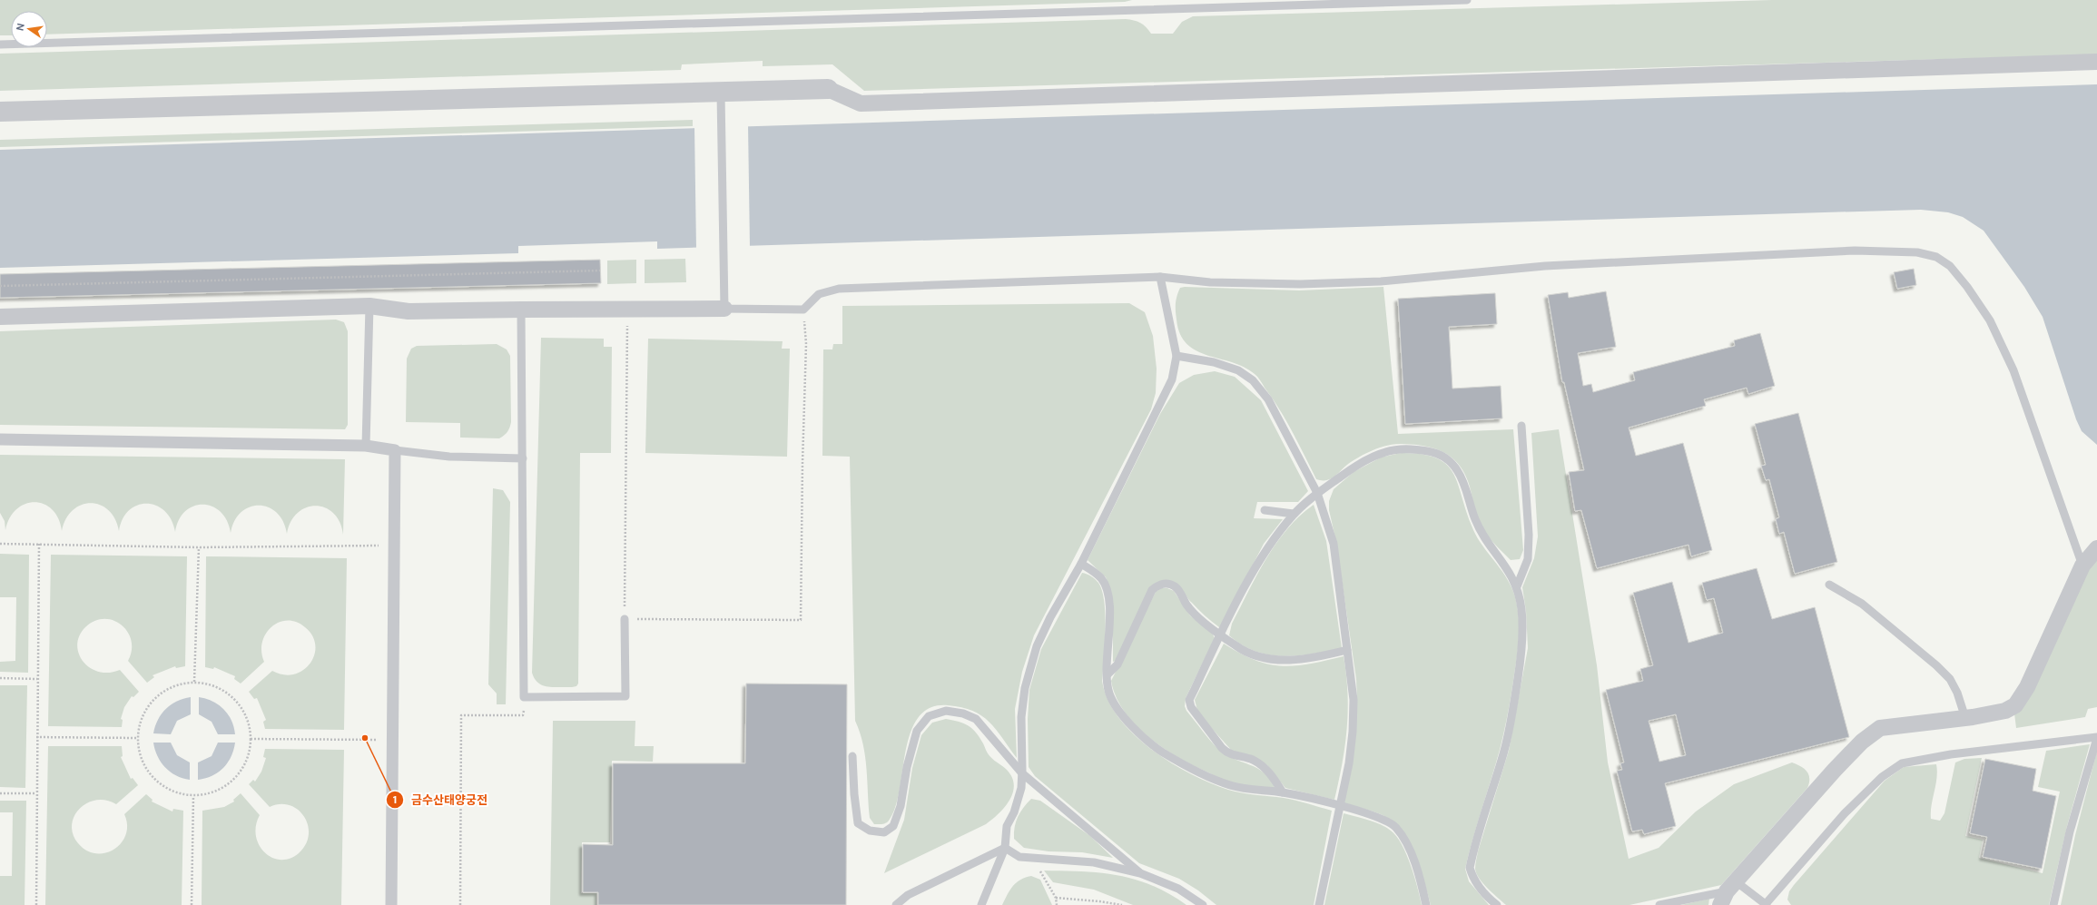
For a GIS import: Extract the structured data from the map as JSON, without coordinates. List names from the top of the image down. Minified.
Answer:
{"places":["금수산태양궁전"],"north":"left"}
